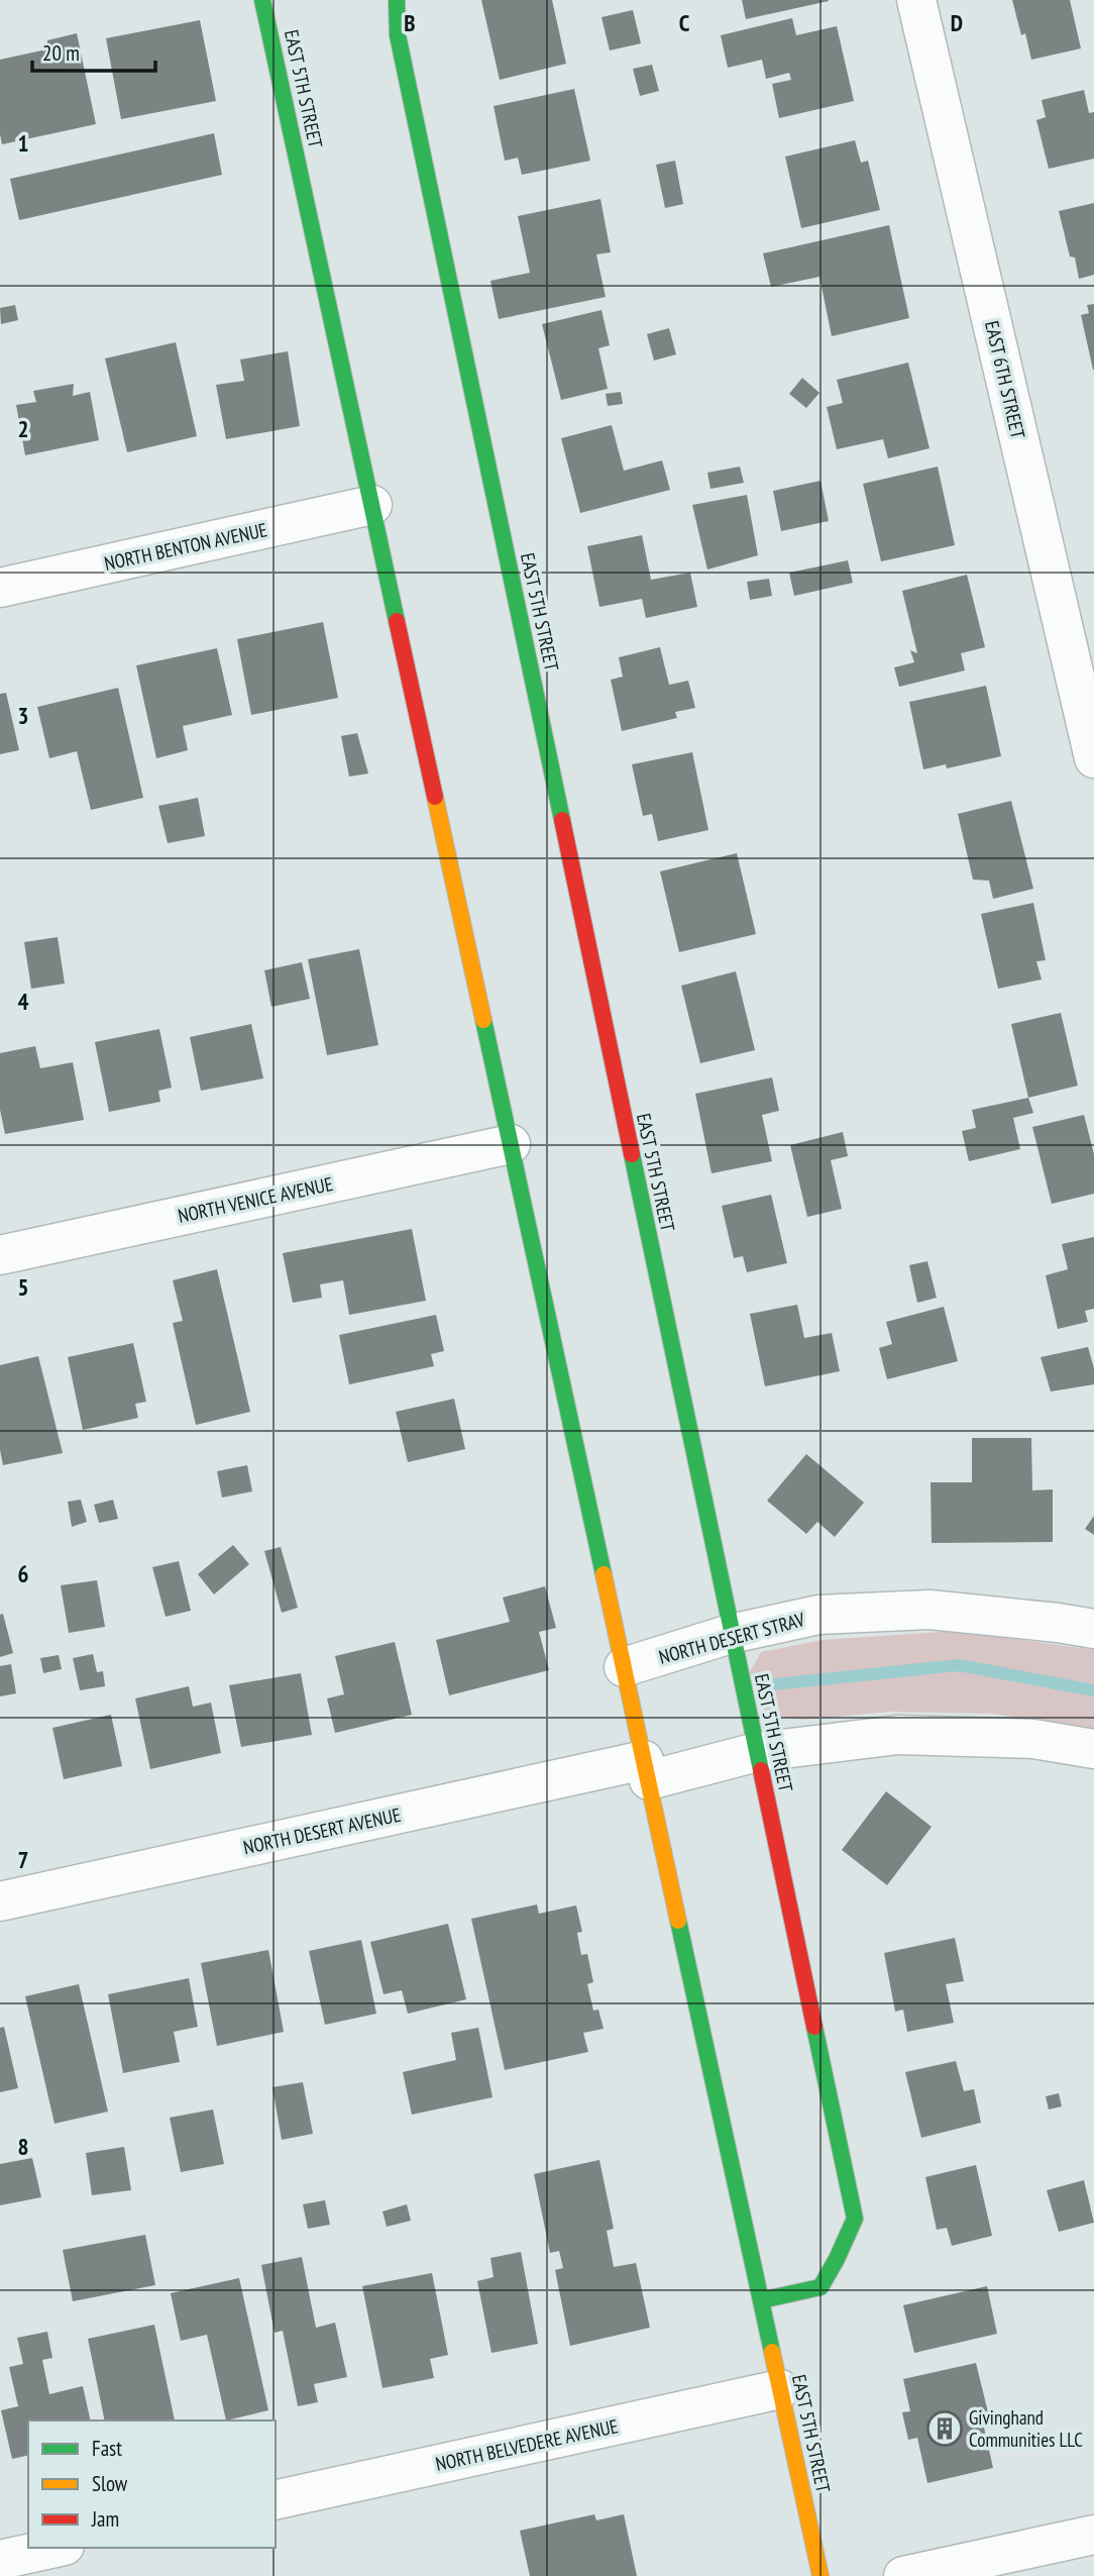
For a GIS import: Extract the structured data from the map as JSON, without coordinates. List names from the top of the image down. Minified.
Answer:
{"streets":{"street":["EAST 5TH STREET","EAST 6TH STREET","NORTH BENTON AVENUE","NORTH VENICE AVENUE","NORTH DESERT STRAV","NORTH DESERT AVENUE","NORTH BELVEDERE AVENUE"]},"crossings":[["EAST 5TH STREET","NORTH BENTON AVENUE"],["EAST 5TH STREET","NORTH VENICE AVENUE"],["EAST 5TH STREET","NORTH DESERT STRAV"],["EAST 5TH STREET","NORTH DESERT AVENUE"],["EAST 5TH STREET","NORTH BELVEDERE AVENUE"]],"places":{"building":["Givinghand Communities LLC"]},"legend":["Fast","Slow","Jam"],"scale_bar":"20 m","grid":{"columns":["B","C","D"],"rows":["1","2","3","4","5","6","7","8"]}}
